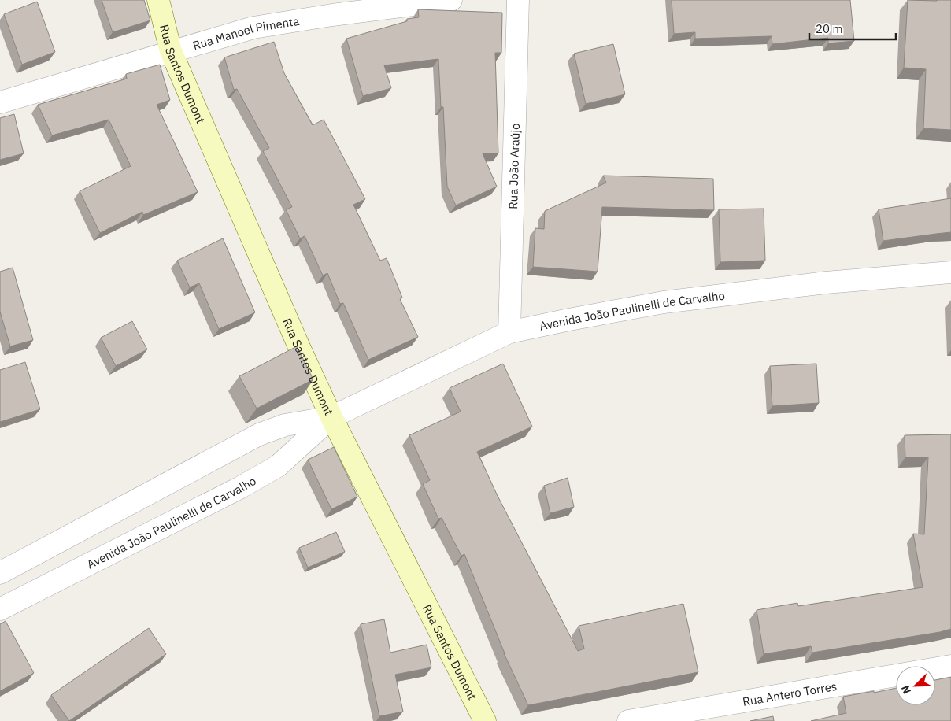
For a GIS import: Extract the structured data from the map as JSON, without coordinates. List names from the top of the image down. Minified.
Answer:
{"streets":{"main road":["Rua Santos Dumont"],"street":["Rua Manoel Pimenta","Rua João Araújo","Avenida João Paulinelli de Carvalho","Rua Antero Torres"]},"crossings":[["Rua Manoel Pimenta","Rua Santos Dumont"],["Rua Santos Dumont","Avenida João Paulinelli de Carvalho"],["Rua João Araújo","Avenida João Paulinelli de Carvalho"]],"scale_bar":"20 m","north":"bottom left"}
